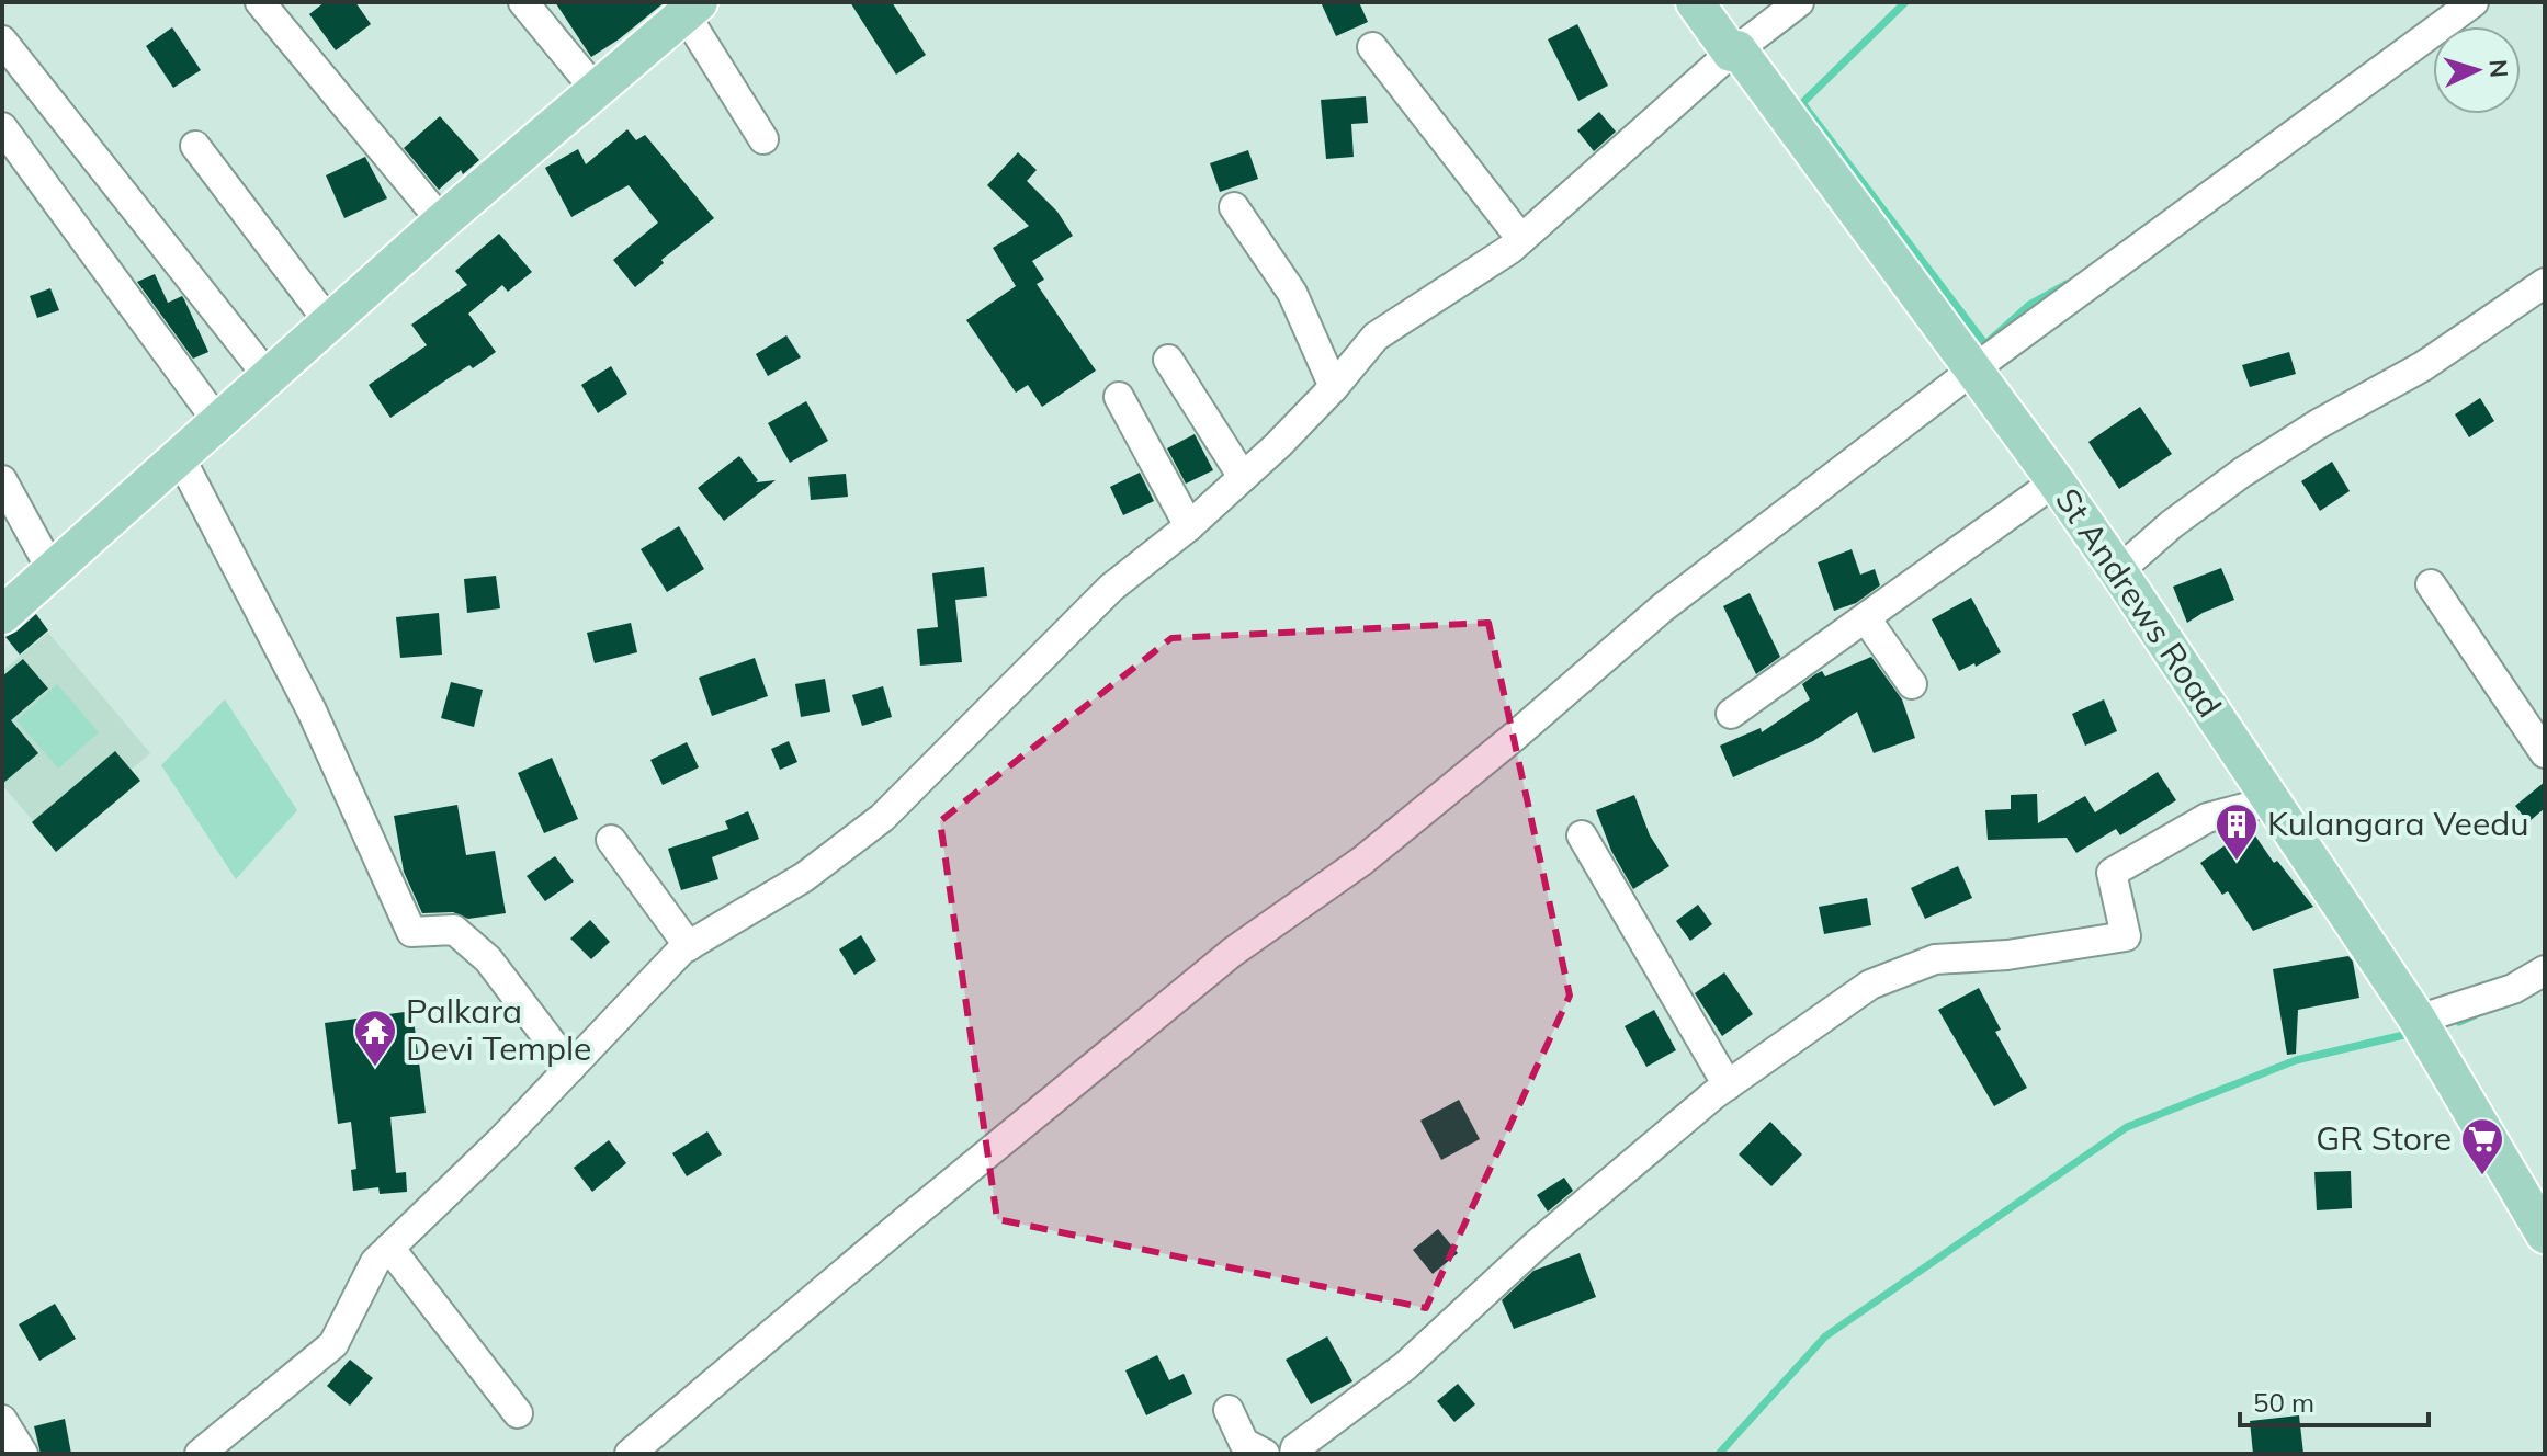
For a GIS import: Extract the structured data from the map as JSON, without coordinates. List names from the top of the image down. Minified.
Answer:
{"streets":{"main road":["St Andrews Road"]},"places":{"building":["Kulangara Veedu"],"temple":["Palkara Devi Temple"],"supermarket":["GR Store"]},"scale_bar":"50 m","north":"right"}
